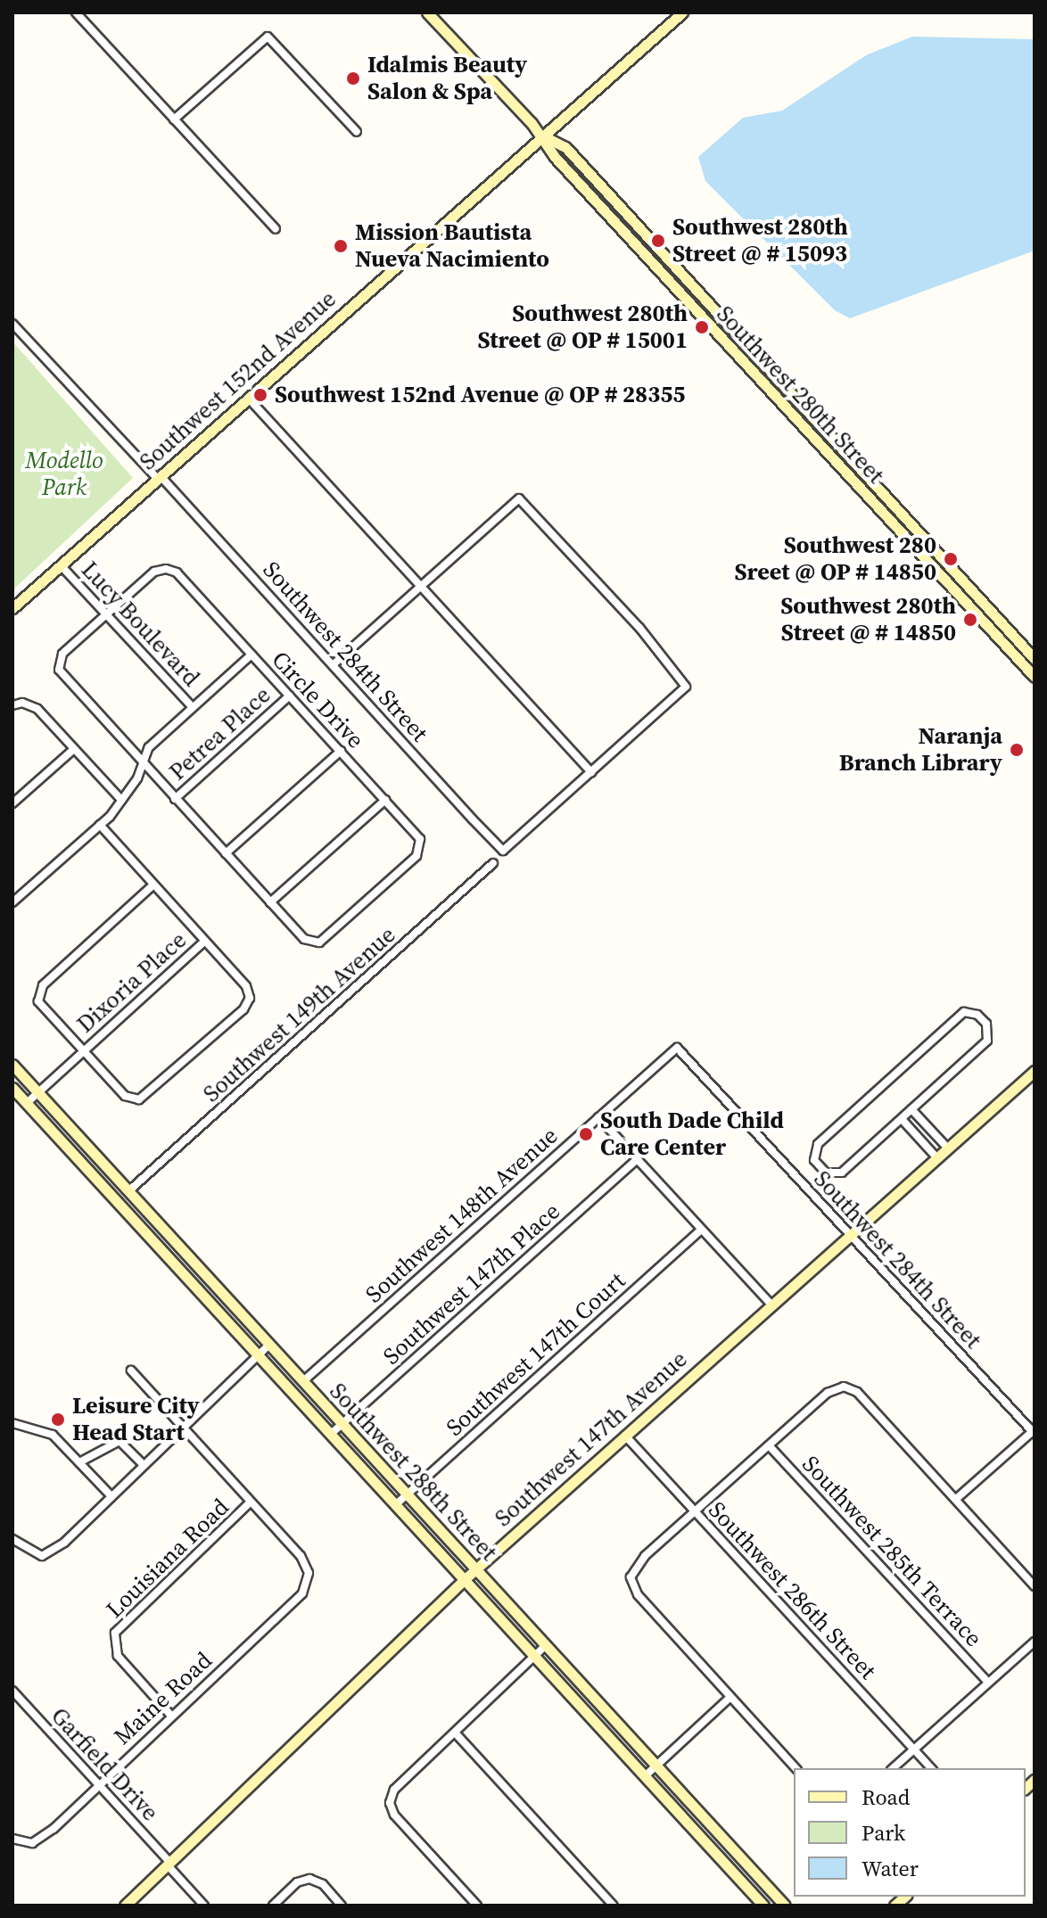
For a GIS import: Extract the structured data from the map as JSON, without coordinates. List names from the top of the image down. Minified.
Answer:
{"streets":{"street":["Southwest 152nd Avenue","Southwest 280th Street","Lucy Boulevard","Southwest 284th Street","Circle Drive","Petrea Place","Dixoria Place","Southwest 149th Avenue","Southwest 148th Avenue","Southwest 147th Place","Southwest 147th Court","Southwest 147th Avenue","Southwest 288th Street","Southwest 285th Terrace","Louisiana Road","Southwest 286th Street","Maine Road","Garfield Drive"]},"crossings":[["Southwest 152nd Avenue","Southwest 280th Street"],["Southwest 152nd Avenue","Lucy Boulevard"],["Southwest 152nd Avenue","Southwest 284th Street"],["Lucy Boulevard","Circle Drive"],["Southwest 284th Street","Southwest 148th Avenue"],["Southwest 284th Street","Southwest 147th Avenue"],["Circle Drive","Petrea Place"],["Dixoria Place","Southwest 288th Street"],["Southwest 149th Avenue","Southwest 288th Street"],["Southwest 148th Avenue","Southwest 288th Street"],["Southwest 147th Place","Southwest 288th Street"],["Southwest 147th Court","Southwest 288th Street"],["Southwest 147th Avenue","Southwest 288th Street"],["Southwest 147th Avenue","Southwest 286th Street"],["Southwest 147th Avenue","Garfield Drive"],["Louisiana Road","Maine Road"],["Maine Road","Garfield Drive"]],"parks":["Modello Park"],"places":["Idalmis Beauty Salon & Spa","Southwest 280th Street @ # 15093","Mission Bautista Nueva Nacimiento","Southwest 280th Street @ OP # 15001","Southwest 152nd Avenue @ OP # 28355","Southwest 280 Sreet @ OP # 14850","Southwest 280th Street @ # 14850","Naranja Branch Library","South Dade Child Care Center","Leisure City Head Start"],"legend":["Road","Park","Water"]}
